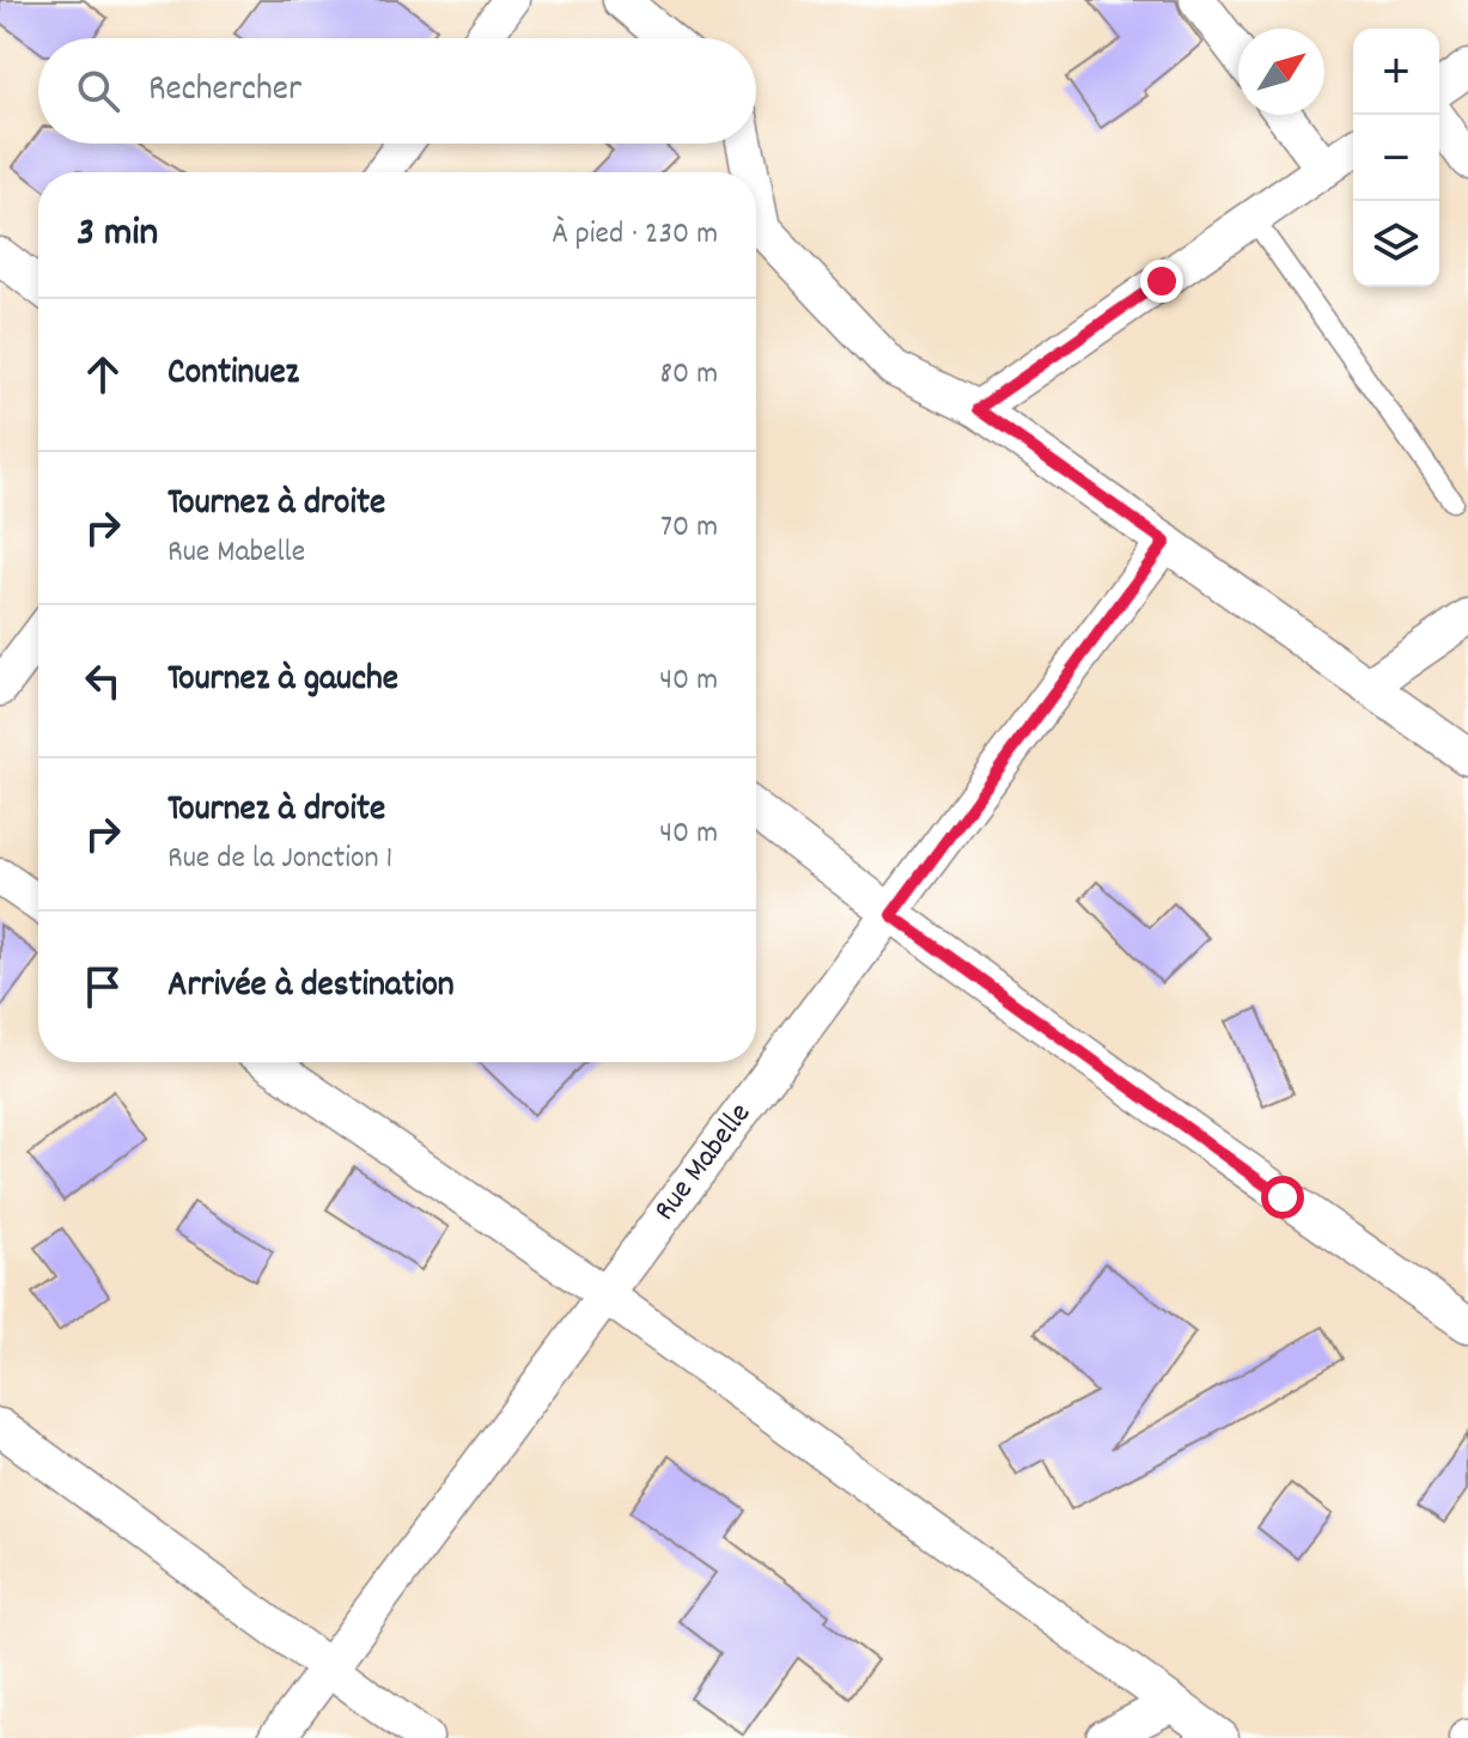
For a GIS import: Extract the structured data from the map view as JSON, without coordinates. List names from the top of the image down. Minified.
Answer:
{"streets":{"street":["Rue Mabelle"]},"north":"top right","page":{"map_buttons":["+","−"],"search":"Rechercher","heading":["3 min","À pied · 230 m"],"list":[["Continuez","80 m"],["Tournez à droite","Rue Mabelle","70 m"],["Tournez à gauche","40 m"],["Tournez à droite","Rue de la Jonction 1","40 m"],"Arrivée à destination"]}}
